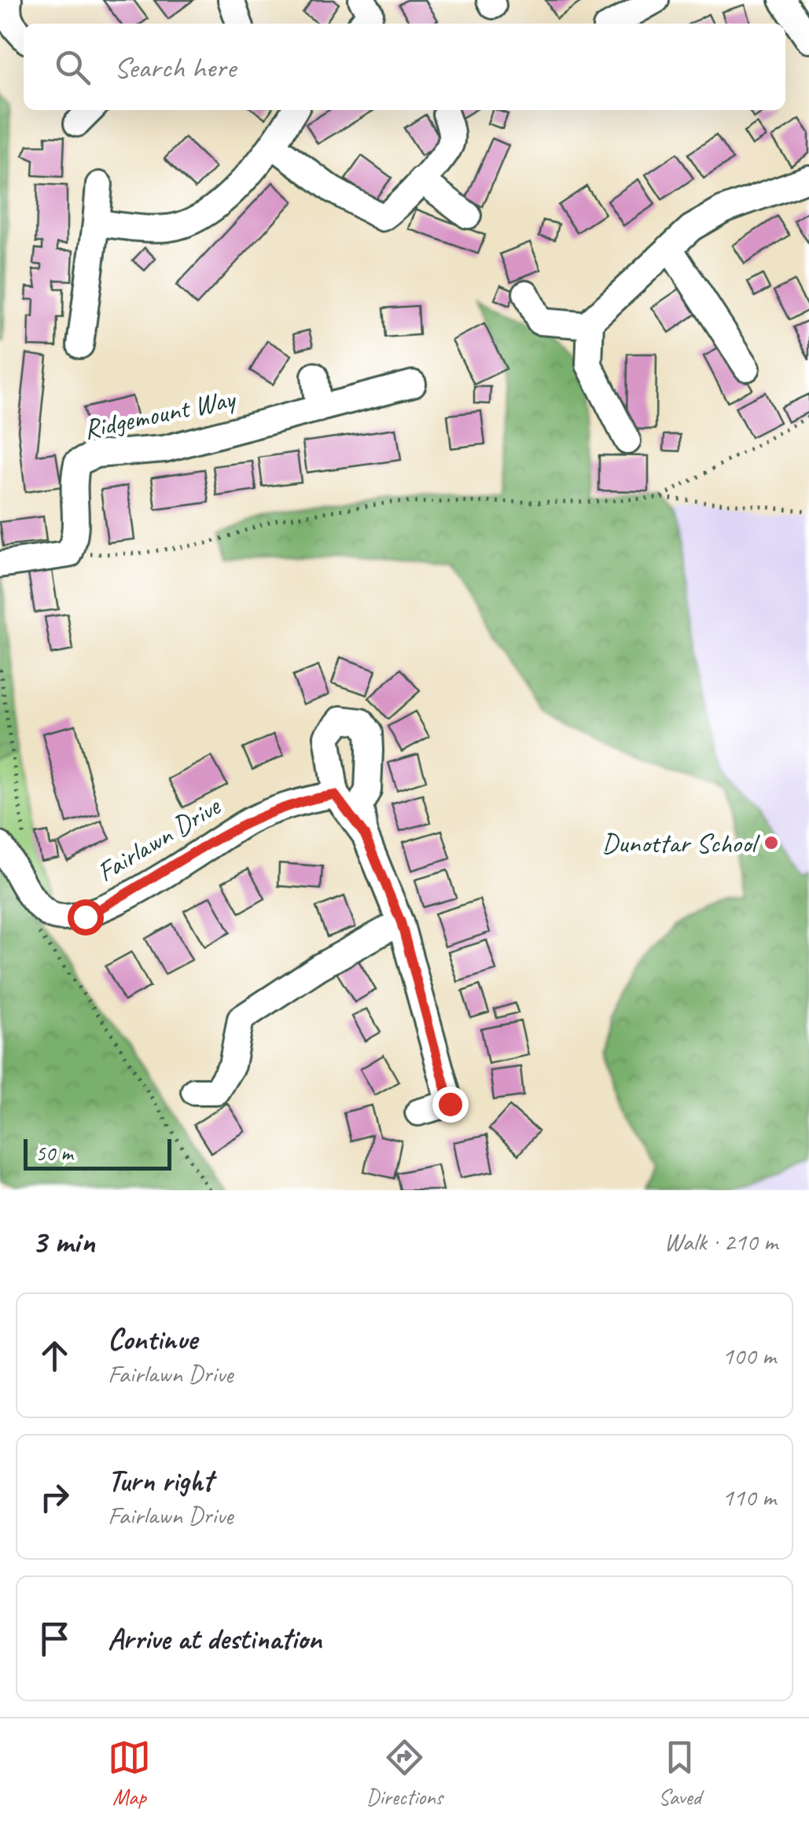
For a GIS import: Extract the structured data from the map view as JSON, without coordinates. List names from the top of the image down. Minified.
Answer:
{"streets":{"street":["Ridgemount Way","Fairlawn Drive"]},"places":["Dunottar School"],"scale_bar":"50 m","page":{"search":"Search here","scale":"50 m","heading":["3 min","Walk · 210 m"],"list":[["Continue","Fairlawn Drive","100 m"],["Turn right","Fairlawn Drive","110 m"],"Arrive at destination"],"nav":["Map","Directions","Saved"]}}
